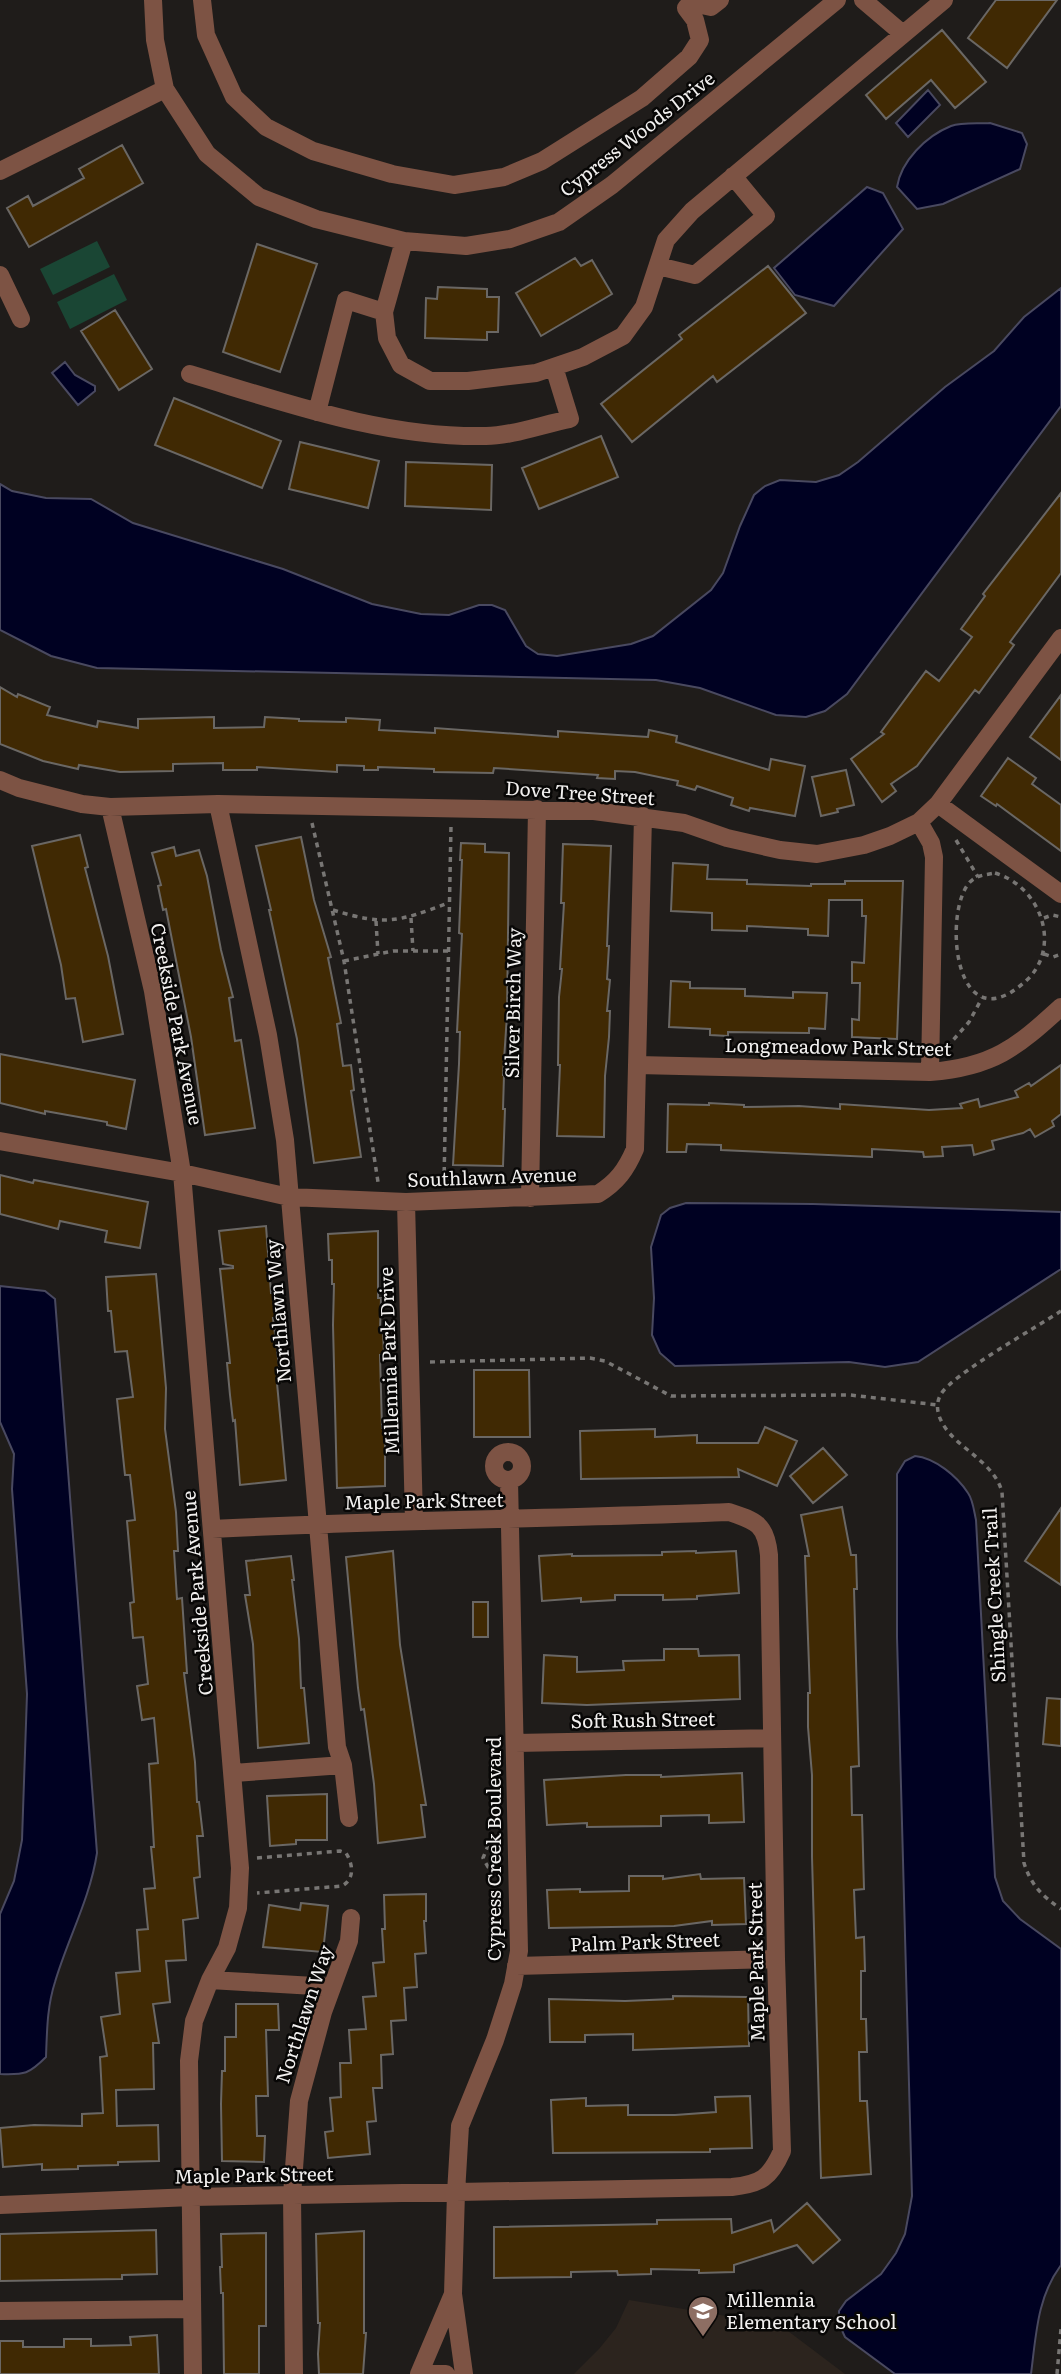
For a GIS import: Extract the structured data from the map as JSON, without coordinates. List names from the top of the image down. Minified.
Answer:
{"streets":{"street":["Cypress Woods Drive","Dove Tree Street","Silver Birch Way","Creekside Park Avenue","Longmeadow Park Street","Southlawn Avenue","Northlawn Way","Millennia Park Drive","Maple Park Street","Soft Rush Street","Cypress Creek Boulevard","Palm Park Street"],"path":["Shingle Creek Trail"]},"crossings":[["Dove Tree Street","Silver Birch Way"],["Dove Tree Street","Creekside Park Avenue"],["Dove Tree Street","Southlawn Avenue"],["Dove Tree Street","Northlawn Way"],["Silver Birch Way","Southlawn Avenue"],["Creekside Park Avenue","Southlawn Avenue"],["Creekside Park Avenue","Maple Park Street"],["Longmeadow Park Street","Southlawn Avenue"],["Southlawn Avenue","Northlawn Way"],["Southlawn Avenue","Millennia Park Drive"],["Northlawn Way","Maple Park Street"],["Millennia Park Drive","Maple Park Street"],["Maple Park Street","Soft Rush Street"],["Maple Park Street","Cypress Creek Boulevard"],["Maple Park Street","Palm Park Street"],["Soft Rush Street","Cypress Creek Boulevard"],["Cypress Creek Boulevard","Palm Park Street"]],"places":{"school or university":["Millennia Elementary School"]}}
